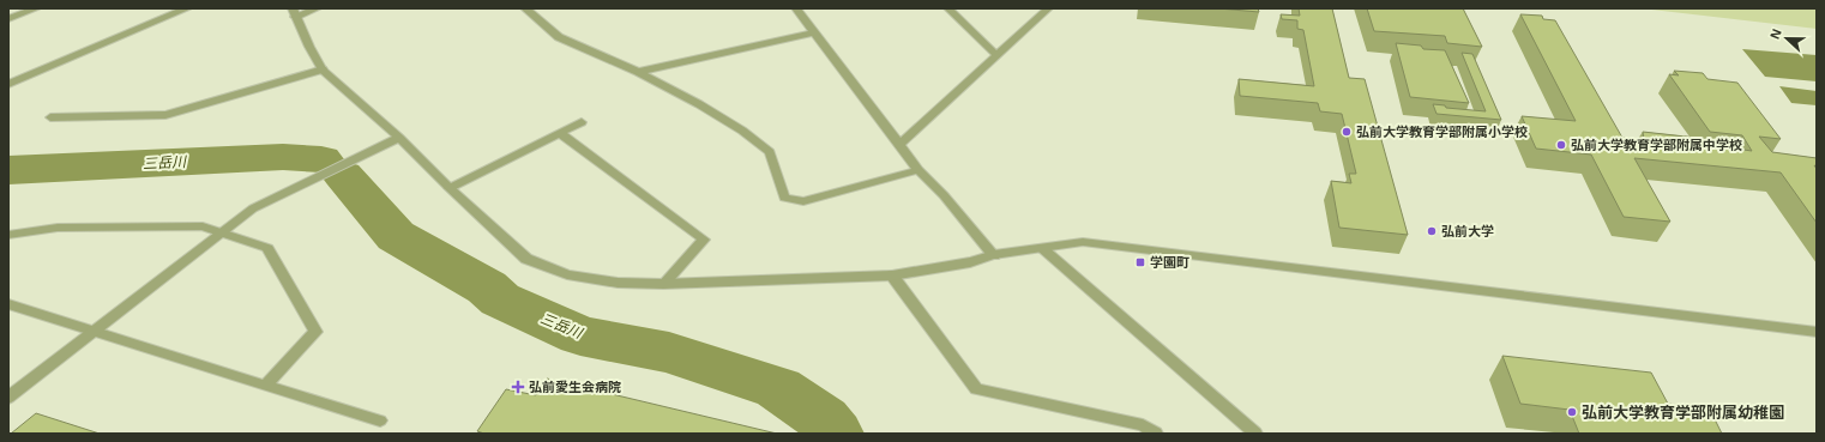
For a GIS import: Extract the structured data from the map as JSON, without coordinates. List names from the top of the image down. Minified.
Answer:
{"water":["三岳川"],"places":{"other":["弘前大学教育学部附属小学校","弘前大学教育学部附属中学校","弘前大学","弘前大学教育学部附属幼稚園"],"transit":["学園町"],"health":["弘前愛生会病院"]},"north":"left"}
